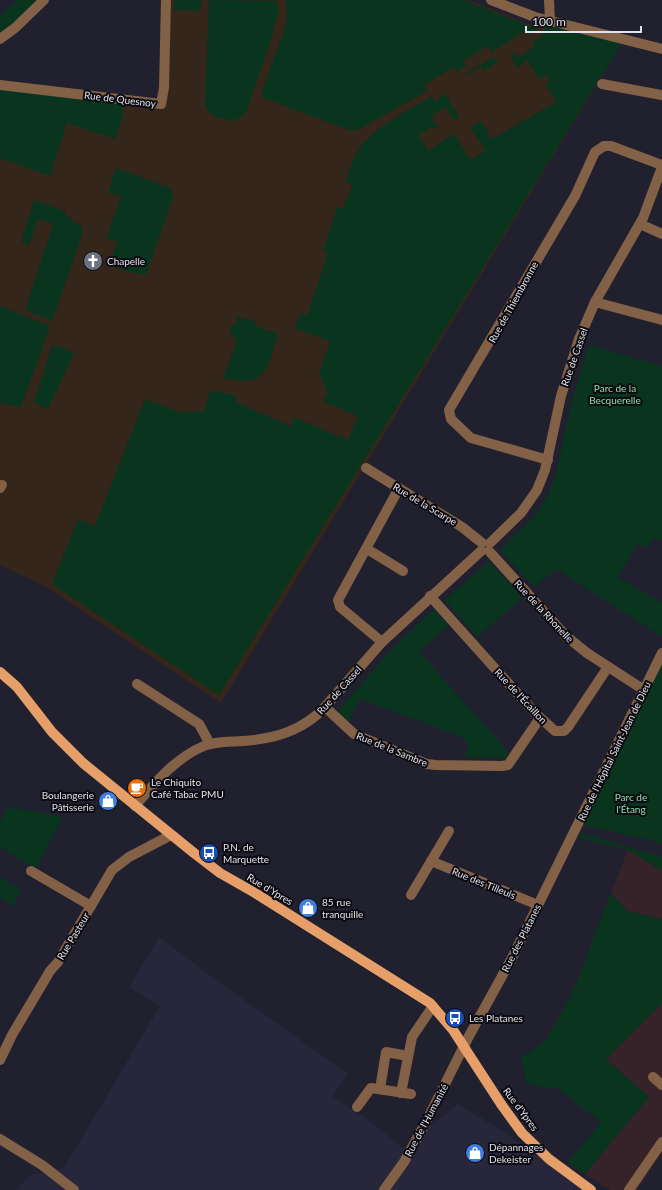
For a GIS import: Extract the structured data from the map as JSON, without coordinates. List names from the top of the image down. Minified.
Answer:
{"streets":{"main road":["Rue d'Ypres"],"street":["Rue de Quesnoy","Rue de Thiembronne","Rue de Cassel","Rue de la Scarpe","Rue de la Rhonelle","Rue de l'Écaillon","Rue de la Sambre","Rue de l'Hôpital Saint-Jean de Dieu","Rue des Tilleuls","Rue Pasteur","Rue des Platanes","Rue de l'Humanité"]},"crossings":[["Rue de Thiembronne","Rue de Cassel"],["Rue de Cassel","Rue de la Scarpe"],["Rue de Cassel","Rue de la Rhonelle"],["Rue de Cassel","Rue de l'Écaillon"],["Rue de Cassel","Rue de la Sambre"],["Rue de Cassel","Rue d'Ypres"],["Rue de la Scarpe","Rue de la Rhonelle"],["Rue de la Rhonelle","Rue de l'Écaillon"],["Rue de la Rhonelle","Rue de l'Hôpital Saint-Jean de Dieu"],["Rue de l'Écaillon","Rue de la Sambre"],["Rue de l'Hôpital Saint-Jean de Dieu","Rue des Platanes"],["Rue des Tilleuls","Rue des Platanes"],["Rue d'Ypres","Rue Pasteur"],["Rue d'Ypres","Rue des Platanes"],["Rue d'Ypres","Rue de l'Humanité"],["Rue des Platanes","Rue de l'Humanité"]],"parks":["Parc de la Becquerelle","Parc de l'Étang"],"places":{"church":["Chapelle"],"cafe":["Le Chiquito Café Tabac PMU"],"shop":["Boulangerie Pâtisserie","85 rue tranquille","Dépannages Dekeister"],"bus stop":["P.N. de Marquette","Les Platanes"]},"scale_bar":"100 m"}
